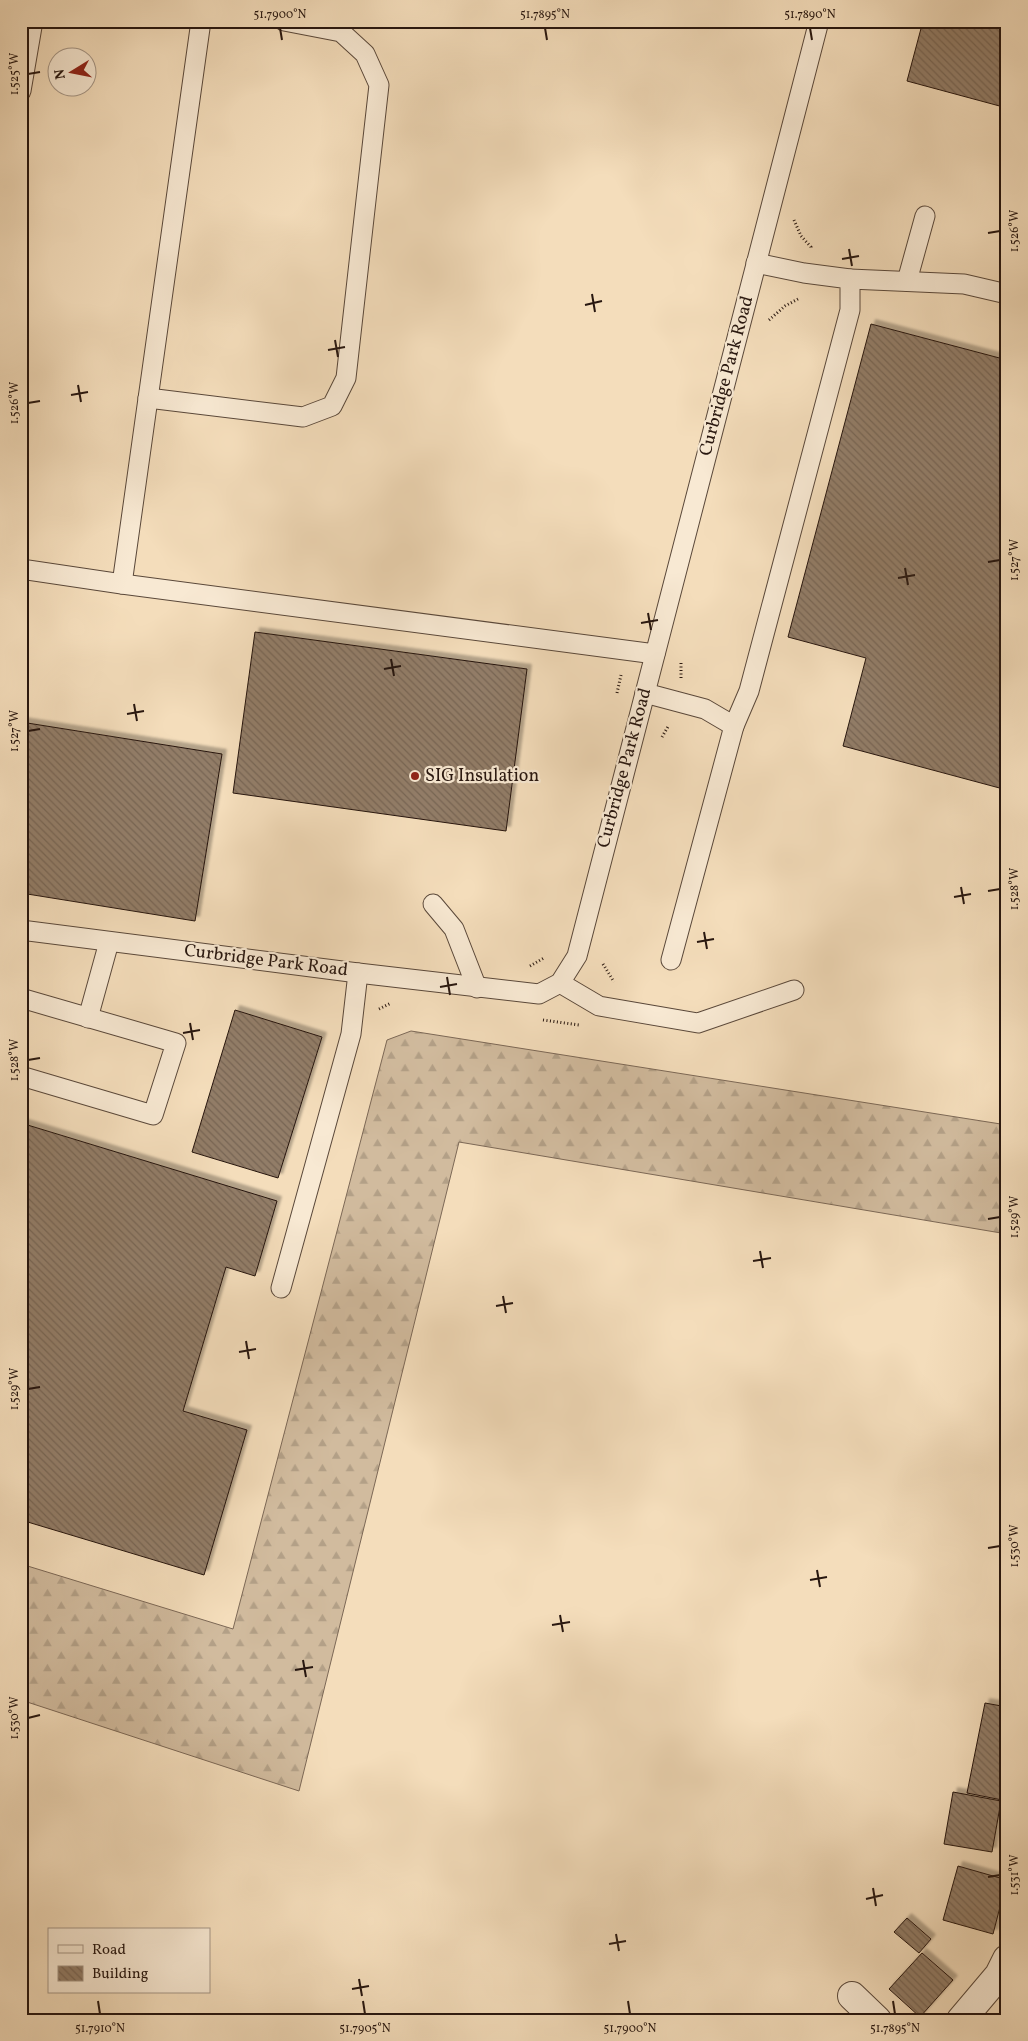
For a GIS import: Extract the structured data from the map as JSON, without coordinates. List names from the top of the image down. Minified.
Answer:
{"streets":{"lane":["Curbridge Park Road"]},"places":["SIG Insulation"],"legend":["Road","Building"],"north":"left","coordinates":["51.7900°N","51.7895°N","51.7890°N","1.525°W","1.526°W","1.527°W","1.528°W","1.529°W","1.530°W","1.531°W","51.7910°N","51.7905°N"]}
